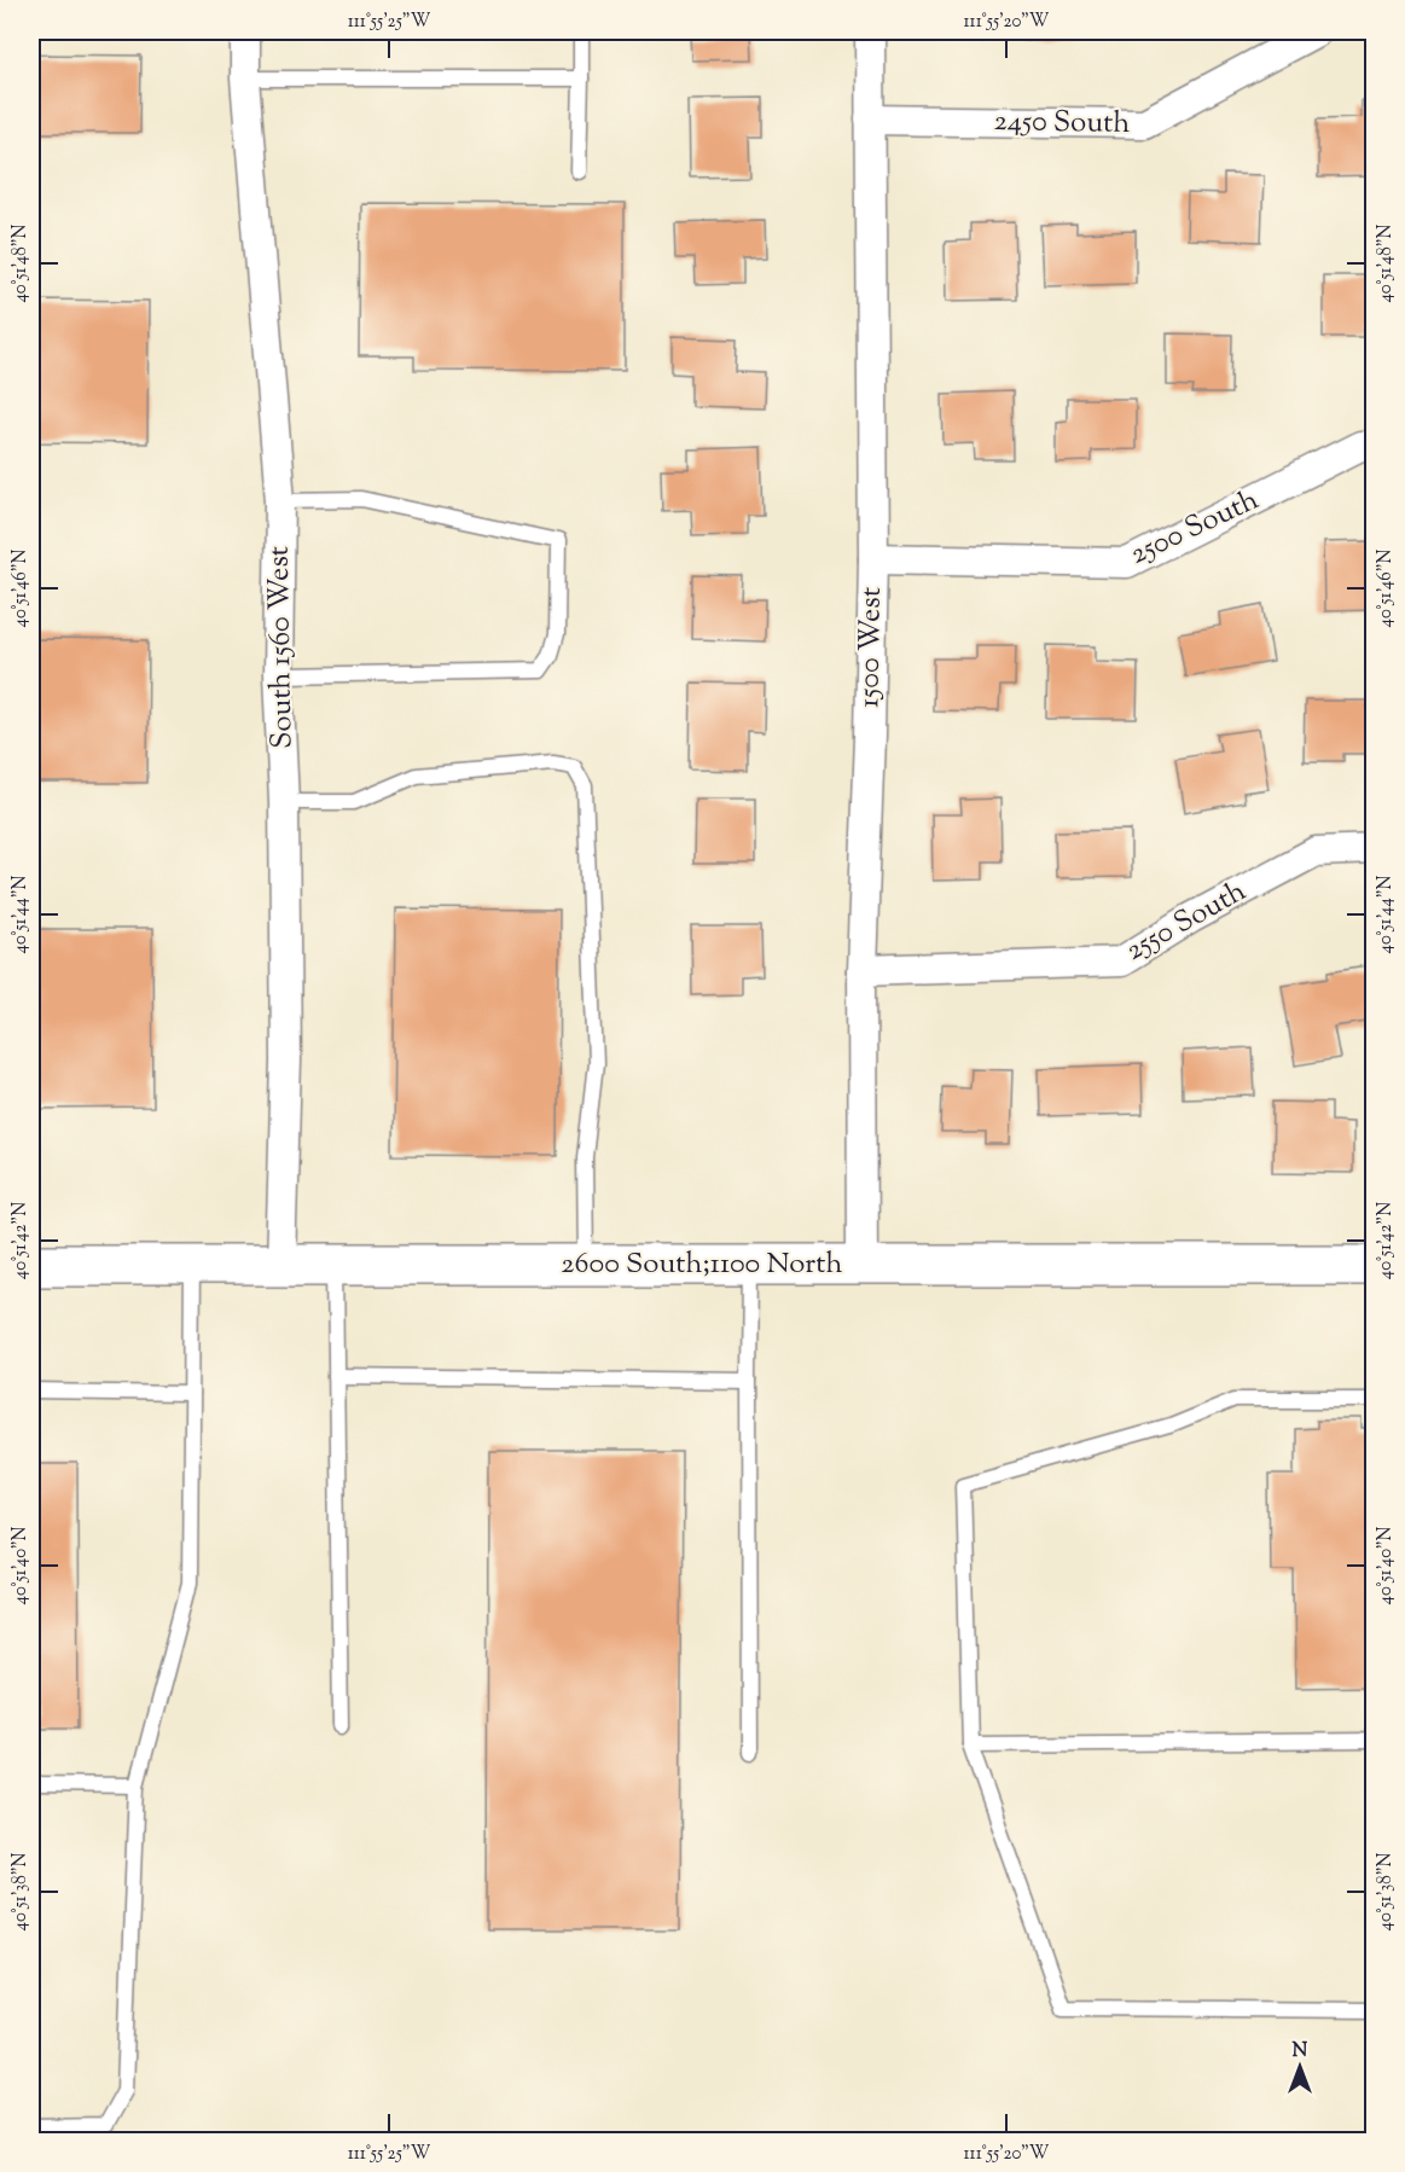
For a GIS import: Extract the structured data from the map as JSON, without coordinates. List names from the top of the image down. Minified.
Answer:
{"streets":{"main road":["2600 South;1100 North"],"street":["2450 South","2500 South","South 1560 West","1500 West","2550 South"]},"crossings":[["2450 South","1500 West"],["2500 South","1500 West"],["South 1560 West","2600 South;1100 North"],["1500 West","2550 South"],["1500 West","2600 South;1100 North"]],"north":"top","coordinates":["111°55'25\"W","111°55'20\"W","40°51'48\"N","40°51'46\"N","40°51'44\"N","40°51'42\"N","40°51'40\"N","40°51'38\"N"]}
